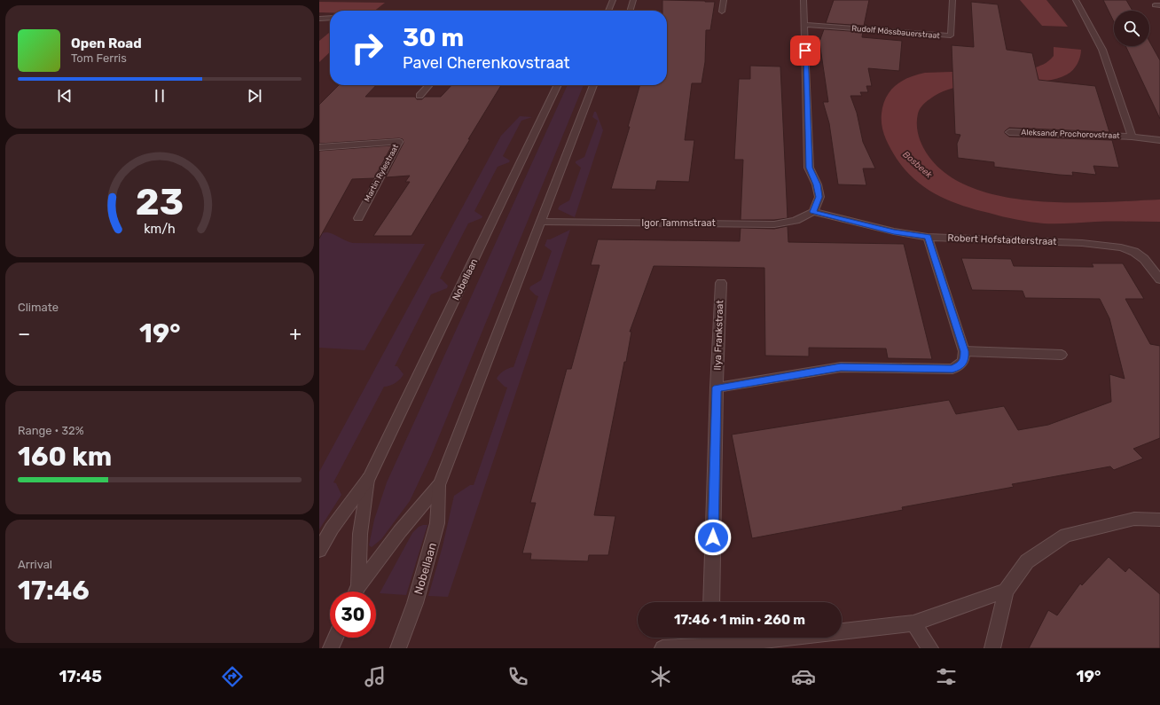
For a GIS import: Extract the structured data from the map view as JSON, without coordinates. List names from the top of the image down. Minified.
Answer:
{"streets":{"street":["Rudolf Mössbauerstraat","Aleksandr Prochorovstraat","Martin Rylestraat","Igor Tammstraat","Robert Hofstadterstraat","Nobellaan","Ilya Frankstraat"]},"crossings":[["Igor Tammstraat","Robert Hofstadterstraat"],["Igor Tammstraat","Nobellaan"]],"water":["Bosbeek"],"page":{"turn":["30 m","Pavel Cherenkovstraat"],"song":["Open Road","Tom Ferris"],"tile":["Climate",["Range · 32%","160 km"],["Arrival","17:46"]],"heat":["−","19°","+"],"limit":"30","trip":"17:46 · 1 min · 260 m","tabs":["17:45","19°"],"gauge":["23","km/h"]}}
